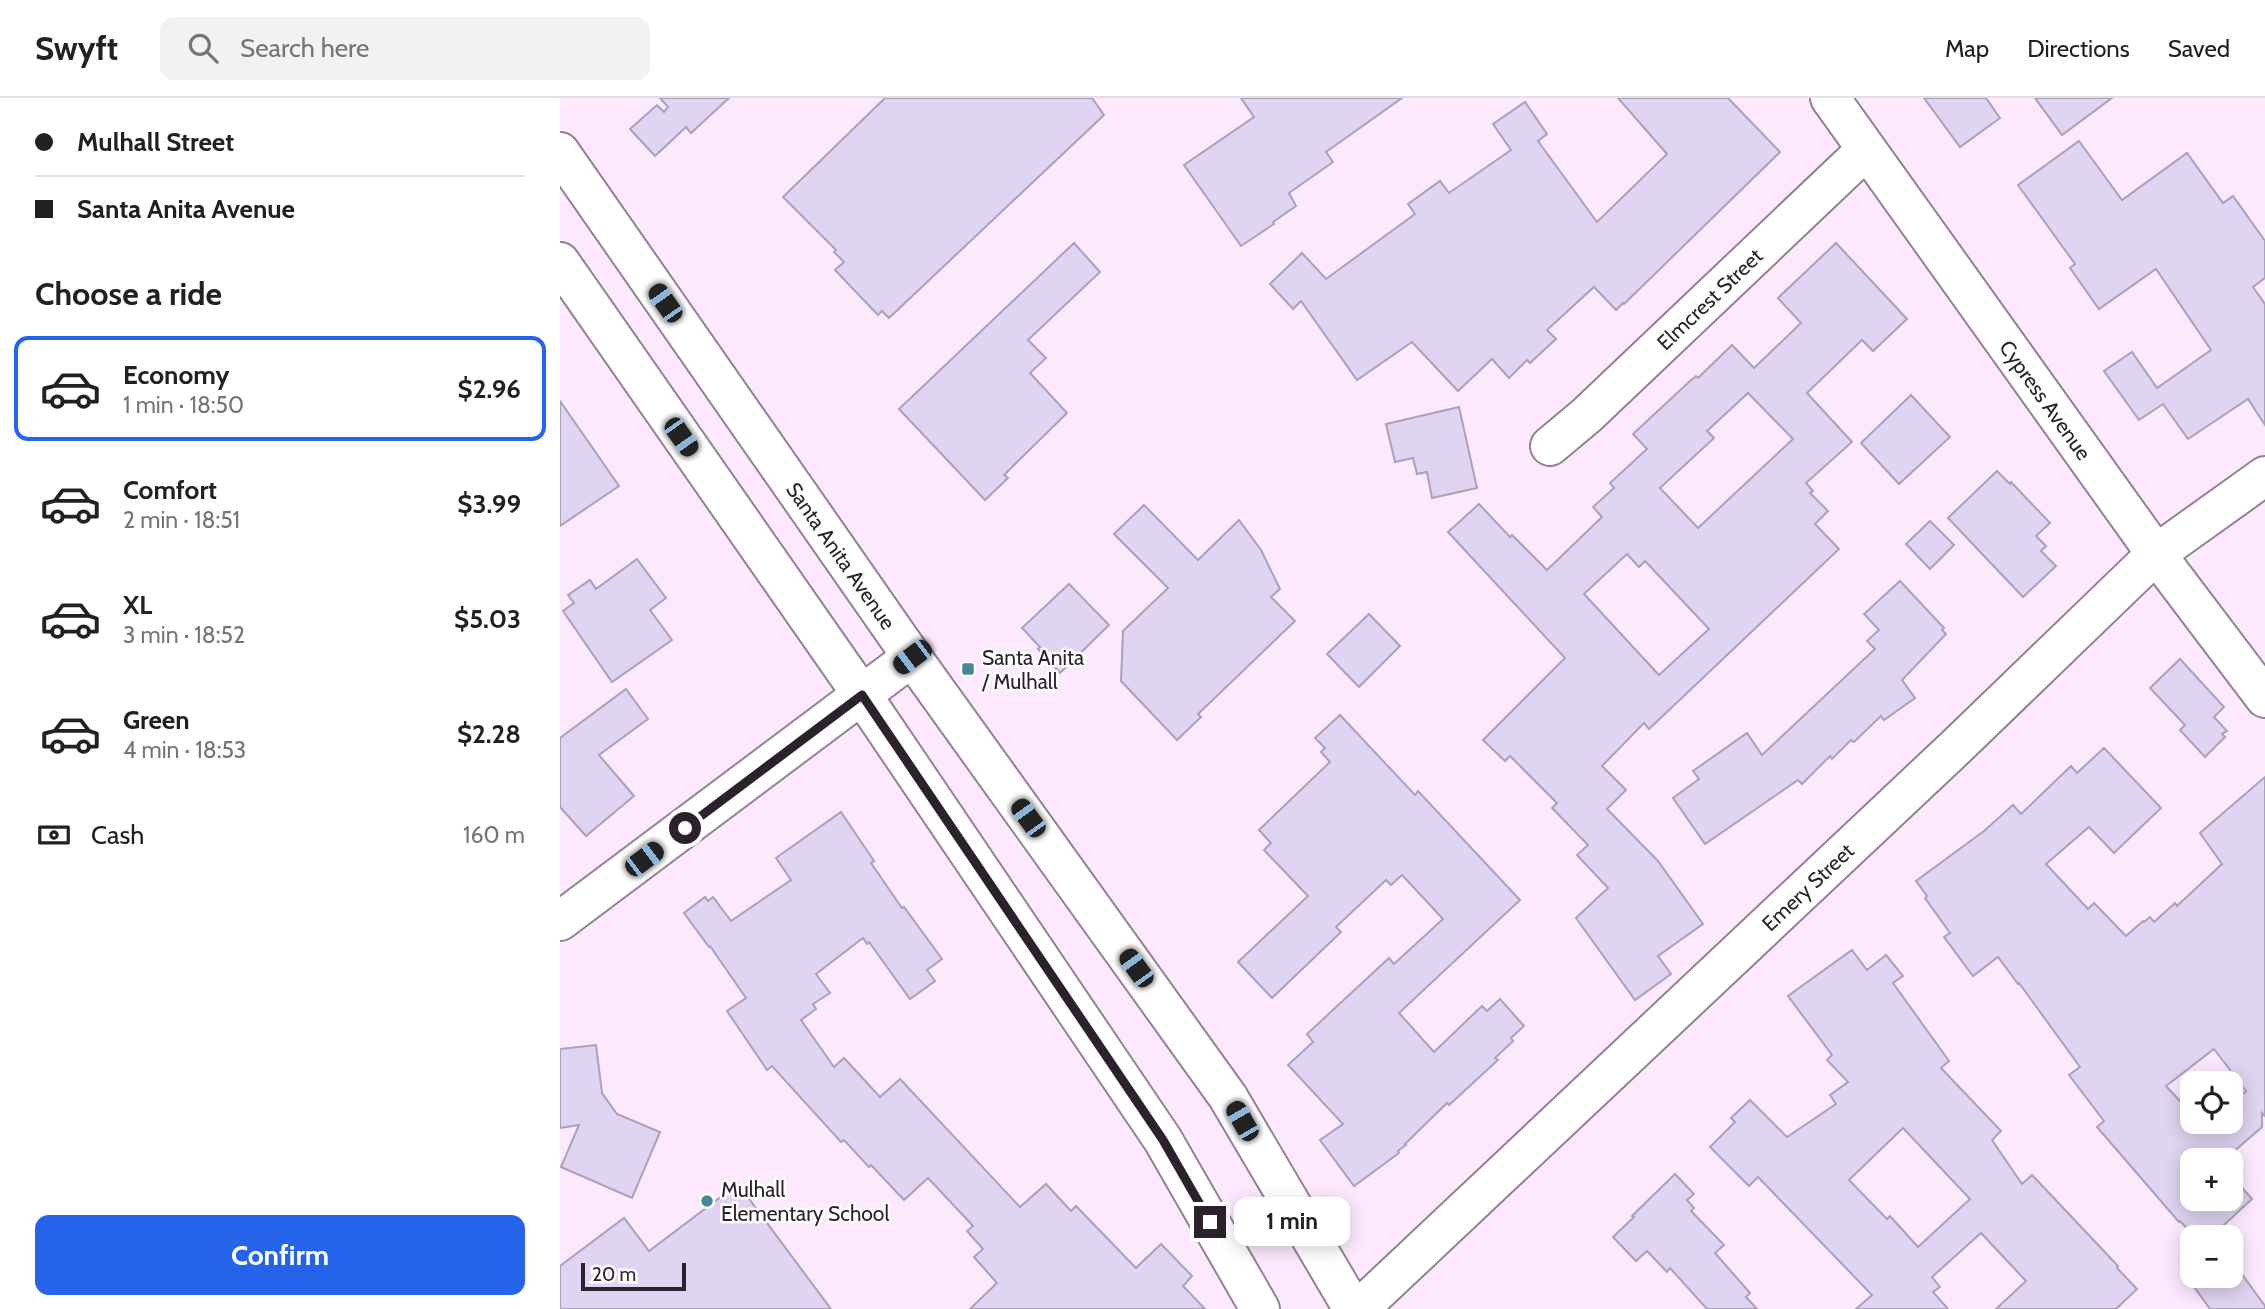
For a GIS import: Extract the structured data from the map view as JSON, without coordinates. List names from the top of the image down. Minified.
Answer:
{"streets":{"street":["Elmcrest Street","Cypress Avenue","Santa Anita Avenue","Emery Street"]},"crossings":[["Elmcrest Street","Cypress Avenue"],["Cypress Avenue","Emery Street"]],"places":{"transit":["Santa Anita / Mulhall"],"other":["Mulhall Elementary School"]},"scale_bar":"20 m","page":{"header":"Swyft","search":"Search here","nav":["Map","Directions","Saved"],"banner":["Mulhall Street","Santa Anita Avenue"],"heading":"Choose a ride","list":[{"name":"Economy","note":"1 min · 18:50","value":"$2.96"},{"name":"Comfort","note":"2 min · 18:51","value":"$3.99"},{"name":"XL","note":"3 min · 18:52","value":"$5.03"},{"name":"Green","note":"4 min · 18:53","value":"$2.28"}],"pay":["Cash","160 m"],"map_buttons":["+","−"],"bubble":"1 min","buttons":"Confirm","scale":"20 m"}}
